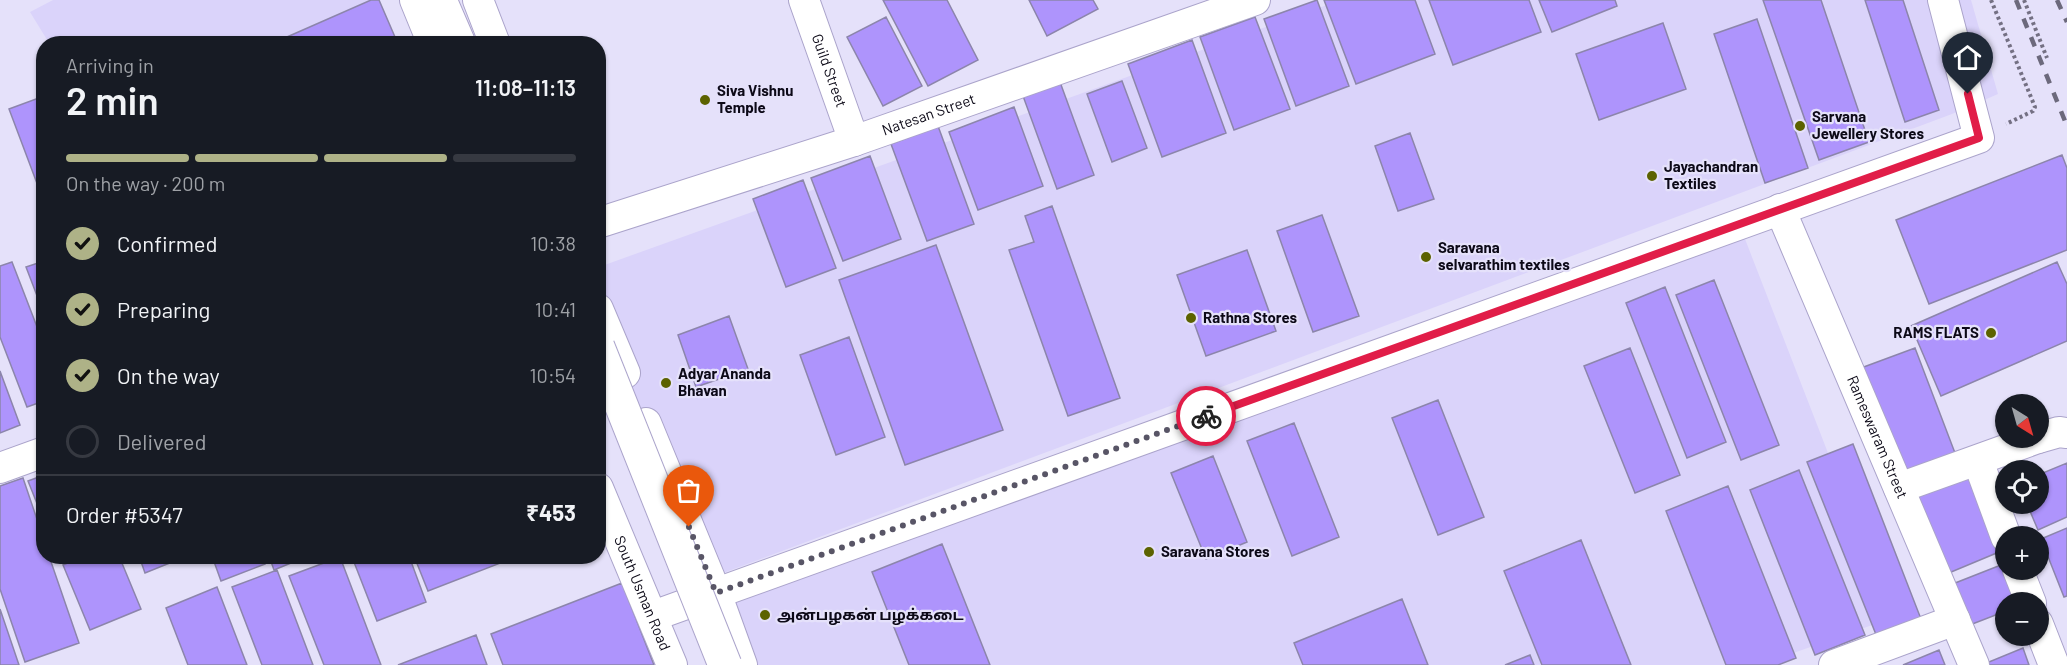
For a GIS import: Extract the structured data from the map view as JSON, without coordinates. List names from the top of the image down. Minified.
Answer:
{"streets":{"street":["Guild Street","Natesan Street","Rameswaram Street","South Usman Road"]},"crossings":[["Guild Street","Natesan Street"]],"places":["Siva Vishnu Temple","Sarvana Jewellery Stores","Jayachandran Textiles","Saravana selvarathim textiles","Rathna Stores","RAMS FLATS","Adyar Ananda Bhavan","Saravana Stores","அன்பழகன் பழக்கடை"],"north":"bottom right","page":{"heading":["2 min","Arriving in","11:08–11:13"],"panel":["Order #5347","₹453"],"bar":"On the way · 200 m","list":[["Confirmed","10:38"],["Preparing","10:41"],["On the way","10:54"],"Delivered"],"map_buttons":["+","−"]}}
